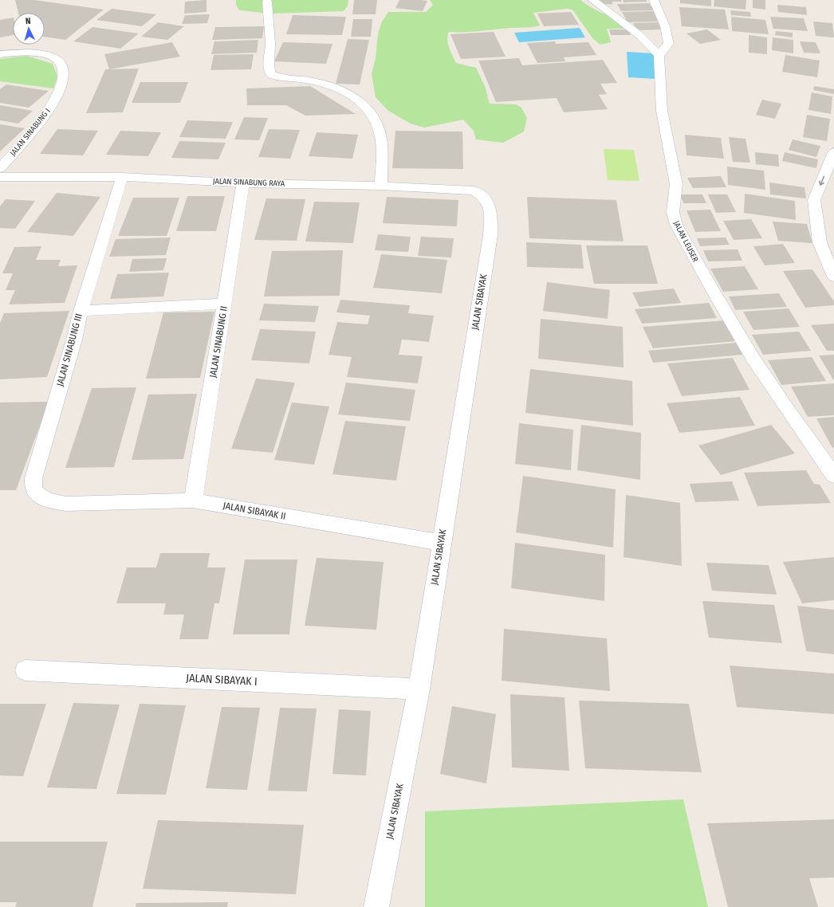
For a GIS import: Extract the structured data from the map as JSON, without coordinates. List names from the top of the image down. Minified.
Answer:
{"streets":{"street":["JALAN SINABUNG I","JALAN SINABUNG RAYA","JALAN LEUSER","JALAN SIBAYAK","JALAN SINABUNG II","JALAN SINABUNG III","JALAN SIBAYAK II","JALAN SIBAYAK I"]},"crossings":[["JALAN SINABUNG RAYA","JALAN SIBAYAK"],["JALAN SINABUNG RAYA","JALAN SINABUNG II"],["JALAN SINABUNG RAYA","JALAN SINABUNG III"],["JALAN SIBAYAK","JALAN SIBAYAK II"],["JALAN SIBAYAK","JALAN SIBAYAK I"],["JALAN SINABUNG II","JALAN SIBAYAK II"],["JALAN SINABUNG III","JALAN SIBAYAK II"]],"north":"top"}
